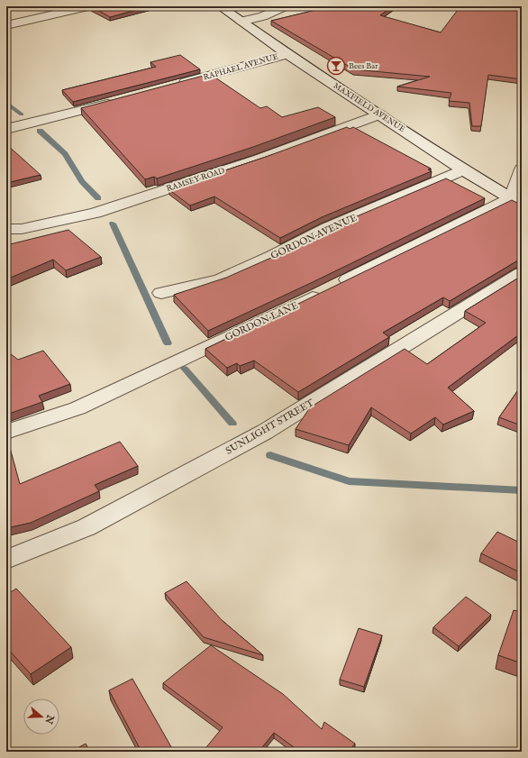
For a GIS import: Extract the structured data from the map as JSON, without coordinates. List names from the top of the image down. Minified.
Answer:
{"streets":{"street":["RAPHAEL AVENUE","MAXFIELD AVENUE","RAMSEY ROAD","GORDON AVENUE","GORDON LANE","SUNLIGHT STREET"]},"crossings":[["RAPHAEL AVENUE","MAXFIELD AVENUE"],["MAXFIELD AVENUE","RAMSEY ROAD"],["MAXFIELD AVENUE","GORDON AVENUE"],["MAXFIELD AVENUE","GORDON LANE"]],"places":{"bar":["Bees Bar"]},"north":"right"}
